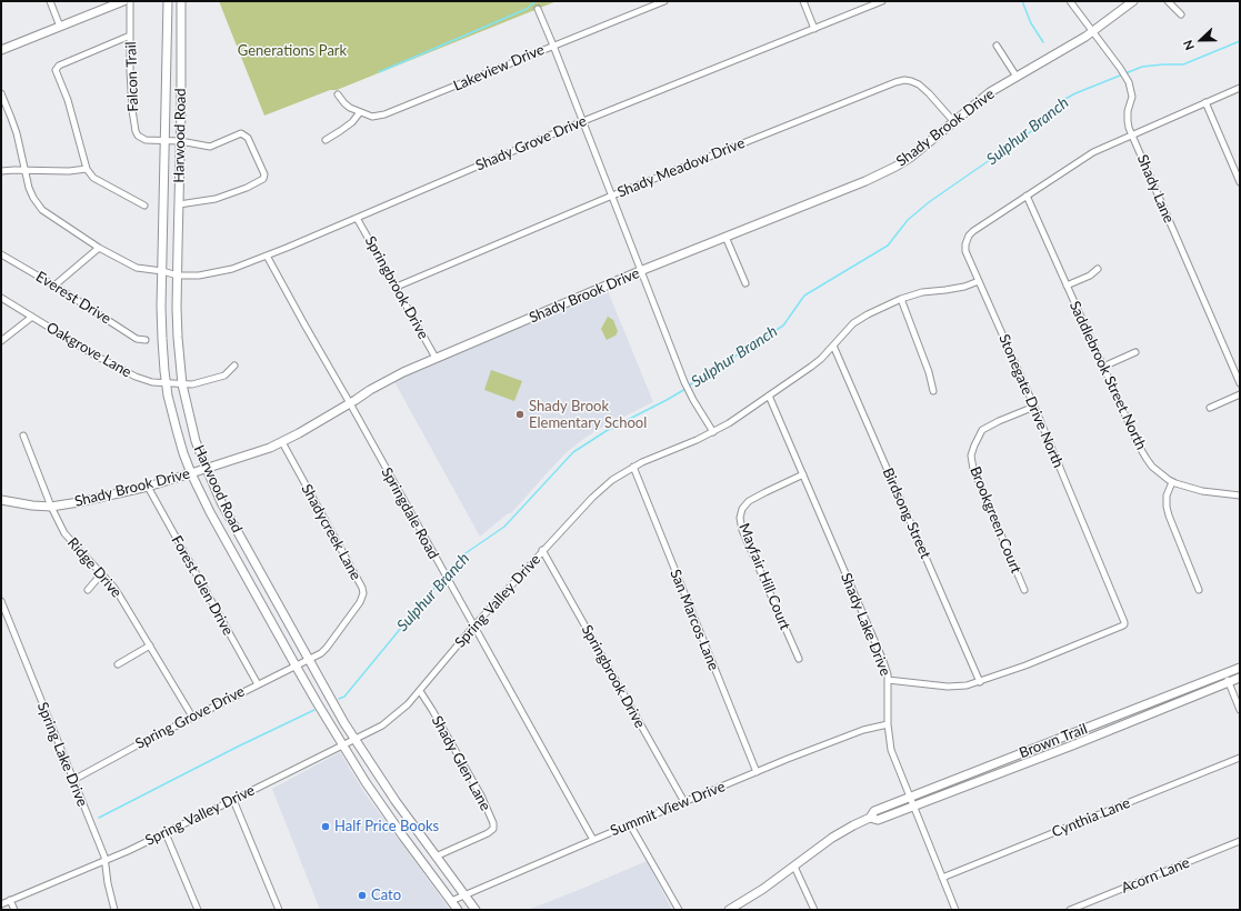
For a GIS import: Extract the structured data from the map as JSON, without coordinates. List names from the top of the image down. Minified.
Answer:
{"streets":{"street":["Lakeview Drive","Falcon Trail","Shady Brook Drive","Harwood Road","Shady Grove Drive","Shady Meadow Drive","Shady Lane","Springbrook Drive","Everest Drive","Oakgrove Lane","Saddlebrook Street North","Stonegate Drive North","Springdale Road","Birdsong Street","Brookgreen Court","Shadycreek Lane","Ridge Drive","Mayfair Hill Court","Forest Glen Drive","Spring Valley Drive","San Marcos Lane","Shady Lake Drive","Spring Grove Drive","Brown Trail","Spring Lake Drive","Shady Glen Lane","Summit View Drive","Cynthia Lane","Acorn Lane"]},"crossings":[["Falcon Trail","Harwood Road"],["Shady Brook Drive","Harwood Road"],["Shady Brook Drive","Shady Meadow Drive"],["Shady Brook Drive","Shady Lane"],["Shady Brook Drive","Springbrook Drive"],["Shady Brook Drive","Springdale Road"],["Shady Brook Drive","Shadycreek Lane"],["Shady Brook Drive","Ridge Drive"],["Shady Brook Drive","Forest Glen Drive"],["Harwood Road","Shady Grove Drive"],["Harwood Road","Oakgrove Lane"],["Harwood Road","Shadycreek Lane"],["Harwood Road","Spring Valley Drive"],["Harwood Road","Spring Grove Drive"],["Harwood Road","Shady Glen Lane"],["Harwood Road","Summit View Drive"],["Shady Grove Drive","Springbrook Drive"],["Shady Grove Drive","Springdale Road"],["Shady Meadow Drive","Springbrook Drive"],["Shady Lane","Stonegate Drive North"],["Springbrook Drive","Spring Valley Drive"],["Springbrook Drive","Summit View Drive"],["Saddlebrook Street North","Stonegate Drive North"],["Stonegate Drive North","Birdsong Street"],["Stonegate Drive North","Brookgreen Court"],["Stonegate Drive North","Spring Valley Drive"],["Stonegate Drive North","Shady Lake Drive"],["Springdale Road","Spring Valley Drive"],["Springdale Road","Summit View Drive"],["Birdsong Street","Spring Valley Drive"],["Shadycreek Lane","Spring Grove Drive"],["Ridge Drive","Spring Grove Drive"],["Mayfair Hill Court","Shady Lake Drive"],["Forest Glen Drive","Spring Grove Drive"],["Spring Valley Drive","San Marcos Lane"],["Spring Valley Drive","Shady Lake Drive"],["Spring Valley Drive","Spring Lake Drive"],["Spring Valley Drive","Shady Glen Lane"],["San Marcos Lane","Summit View Drive"],["Shady Lake Drive","Brown Trail"],["Shady Lake Drive","Summit View Drive"],["Shady Lake Drive","Cynthia Lane"],["Spring Grove Drive","Spring Lake Drive"]],"water":["Sulphur Branch"],"parks":["Generations Park"],"places":["Shady Brook Elementary School","Half Price Books","Cato"],"north":"left"}
